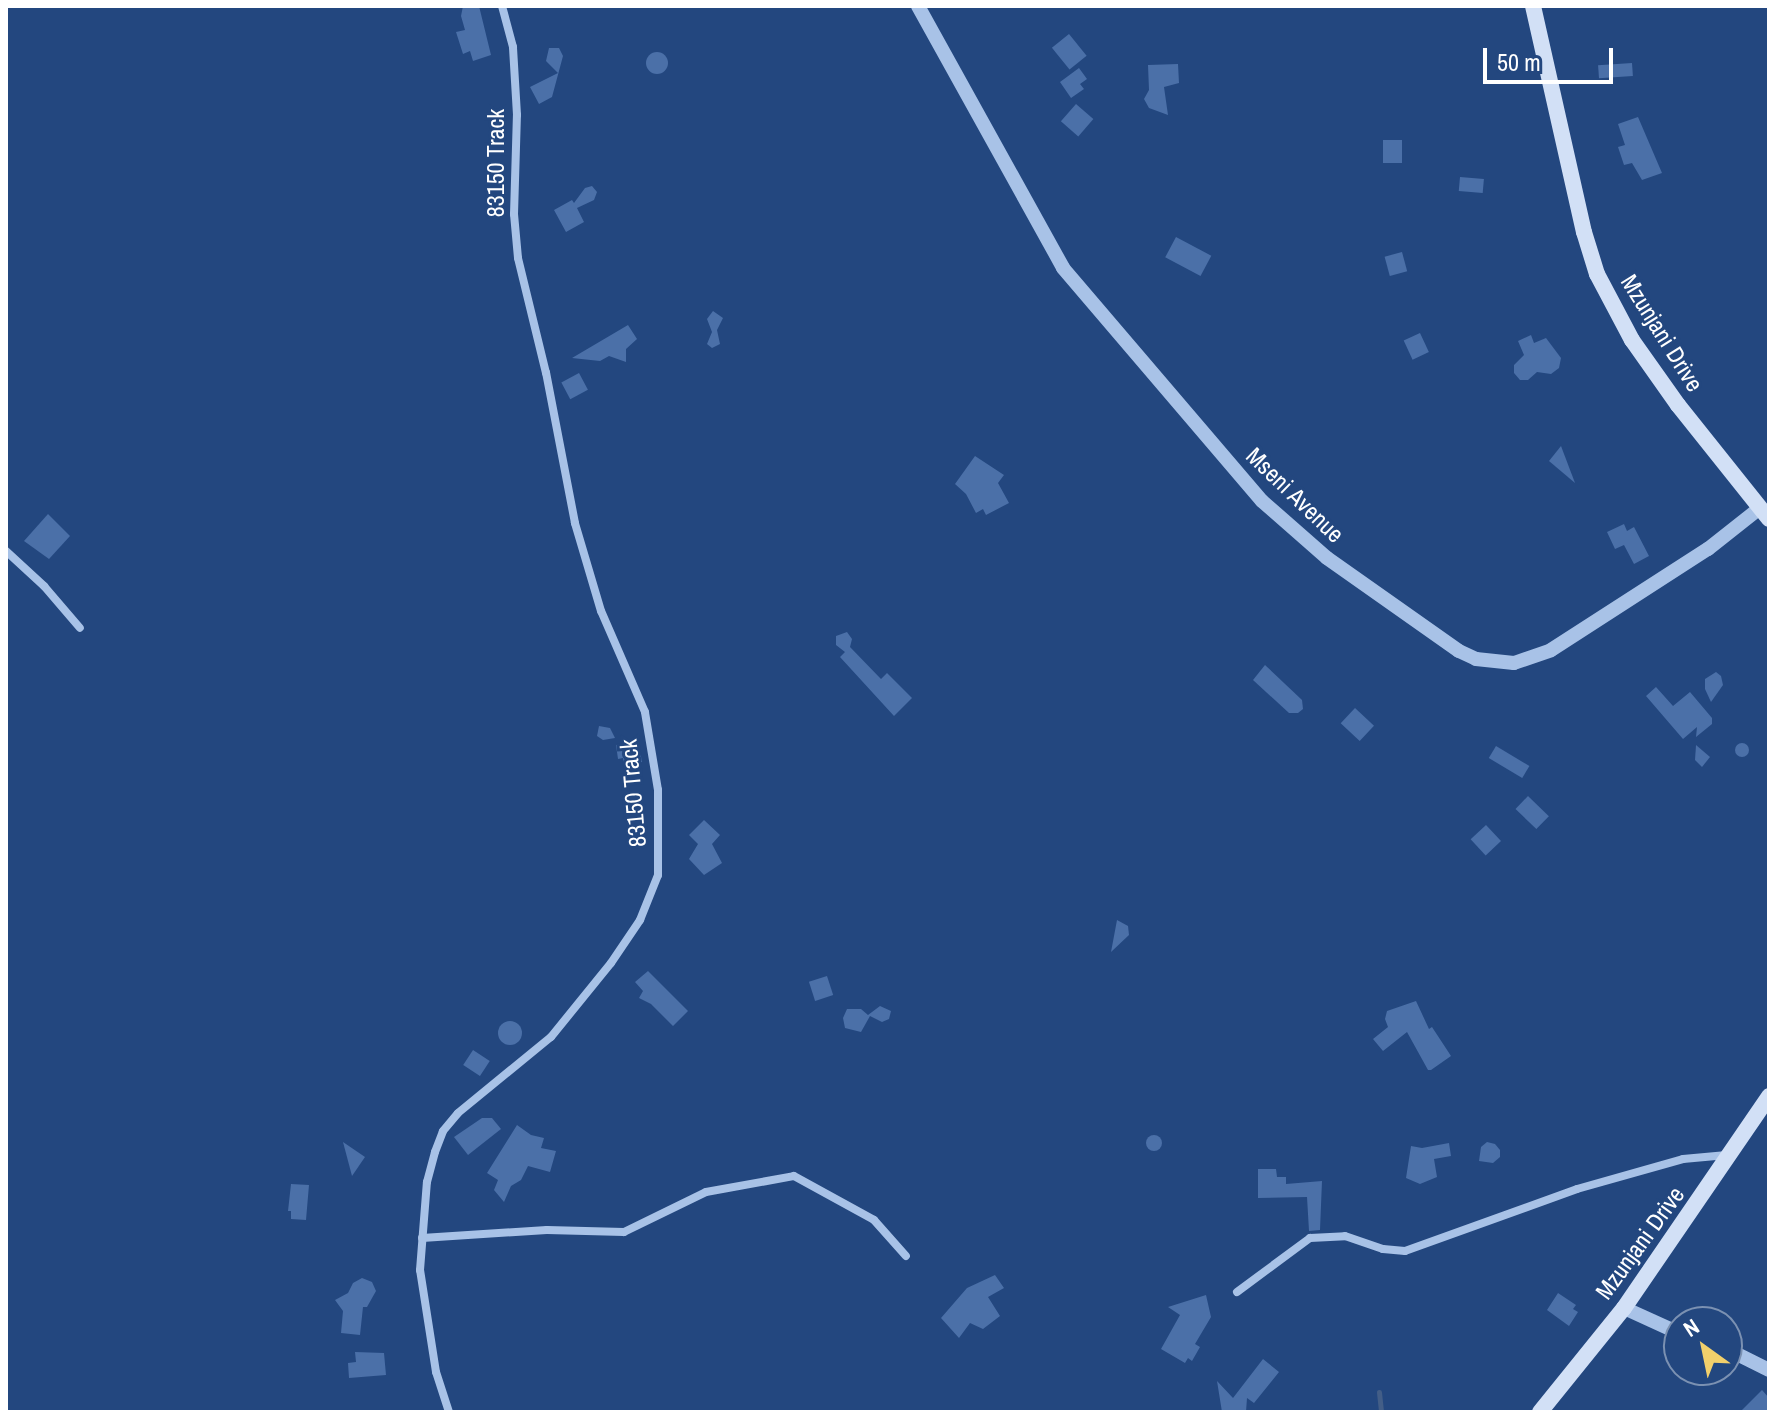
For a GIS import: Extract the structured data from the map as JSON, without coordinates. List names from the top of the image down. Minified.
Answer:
{"streets":{"main road":["Mzunjani Drive"],"street":["83150 Track","Mseni Avenue"]},"crossings":[["Mzunjani Drive","Mseni Avenue"]],"scale_bar":"50 m","north":"top left"}
